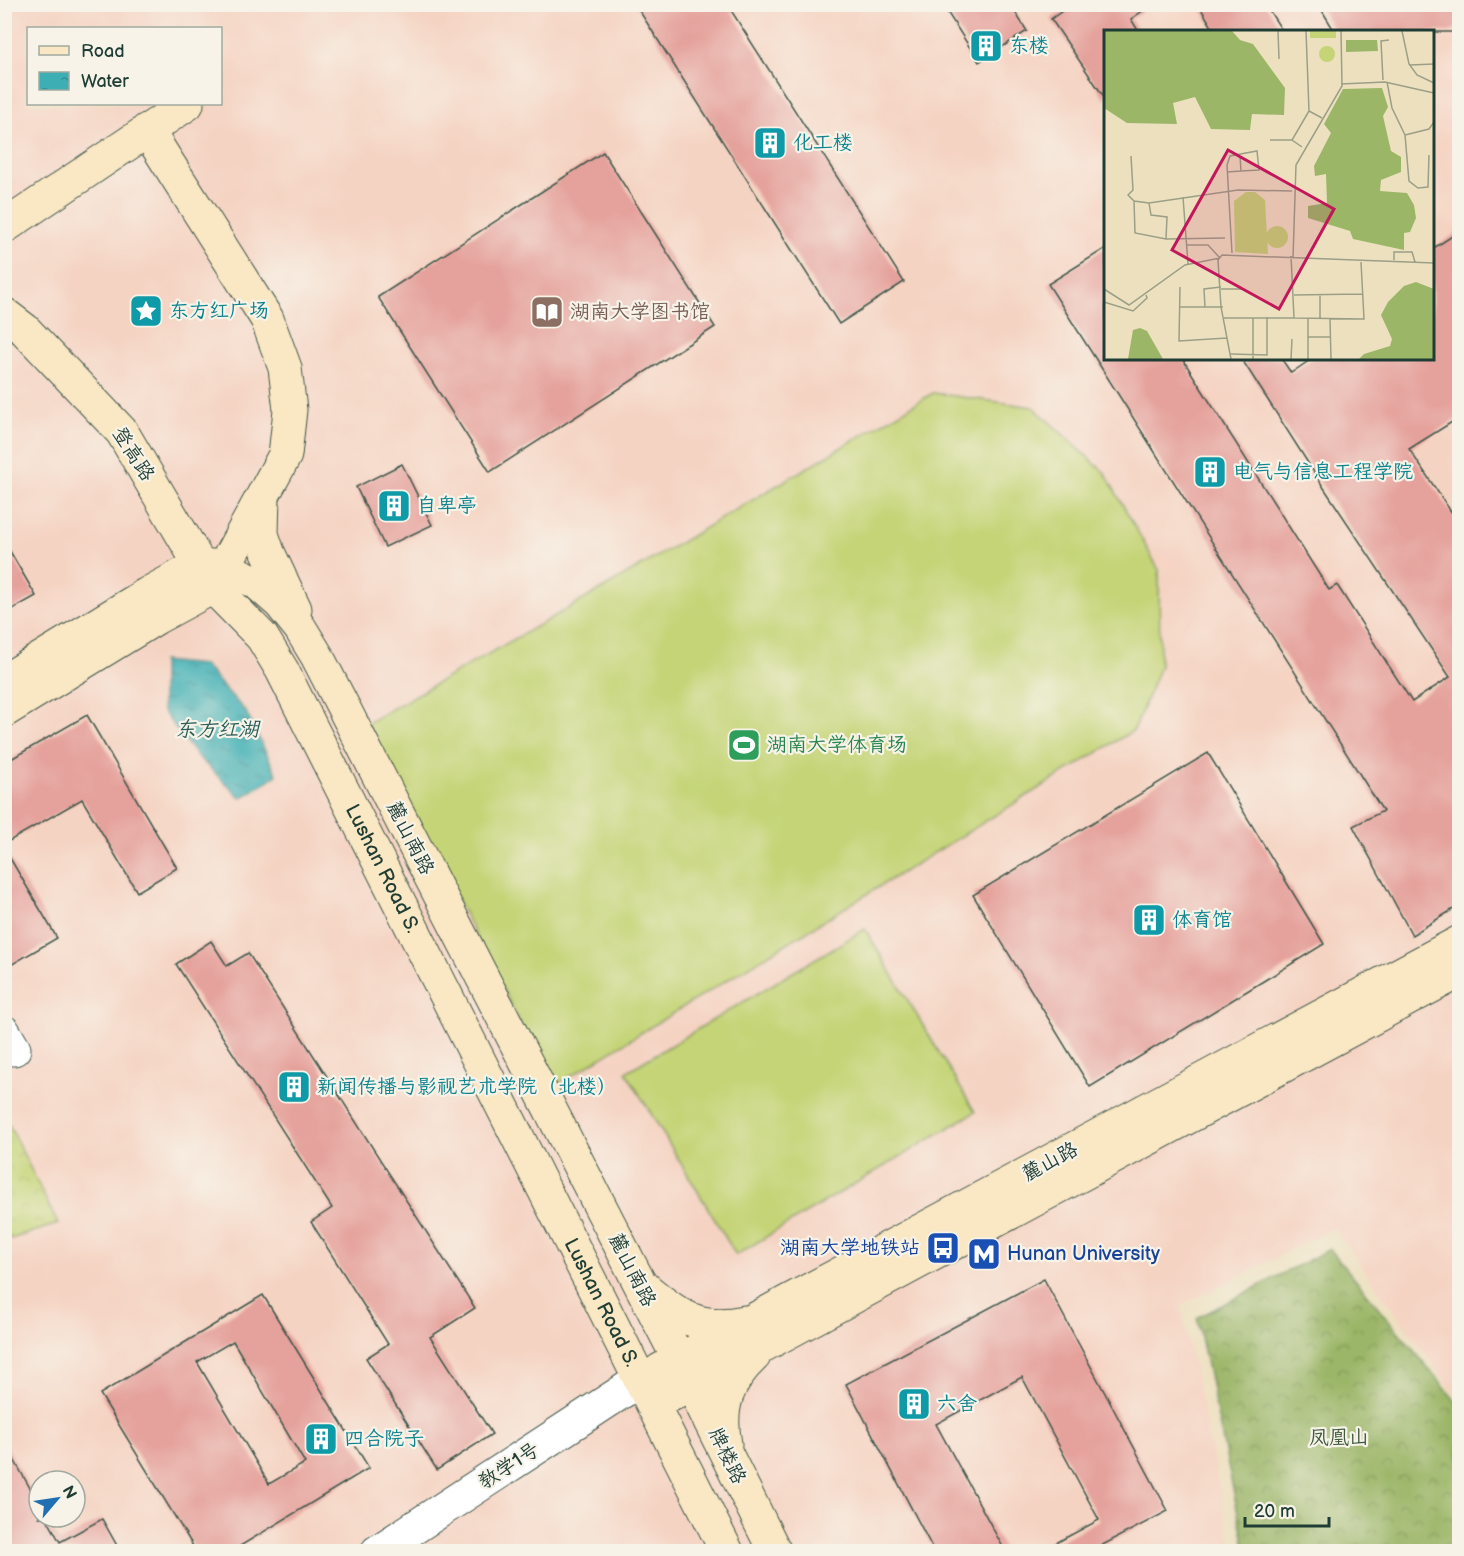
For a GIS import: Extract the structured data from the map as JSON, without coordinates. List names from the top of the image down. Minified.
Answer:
{"streets":{"main road":["登高路","麓山南路","Lushan Road S.","麓山路","牌楼路"],"street":["教学1号"]},"crossings":[["登高路","麓山南路"],["登高路","Lushan Road S."],["麓山南路","Lushan Road S."],["麓山南路","麓山路"],["麓山南路","牌楼路"],["Lushan Road S.","麓山路"],["Lushan Road S.","教学1号"],["麓山路","牌楼路"],["麓山路","教学1号"]],"water":["东方红湖"],"parks":["凤凰山"],"places":{"building":["东楼","化工楼","电气与信息工程学院","自卑亭","体育馆","新闻传播与影视艺术学院（北楼）","六舍","四合院子"],"place":["东方红广场"],"library":["湖南大学图书馆"],"sports":["湖南大学体育场"],"bus stop":["湖南大学地铁站"],"metro station":["Hunan University"]},"legend":["Road","Water"],"scale_bar":"20 m","north":"top right"}
